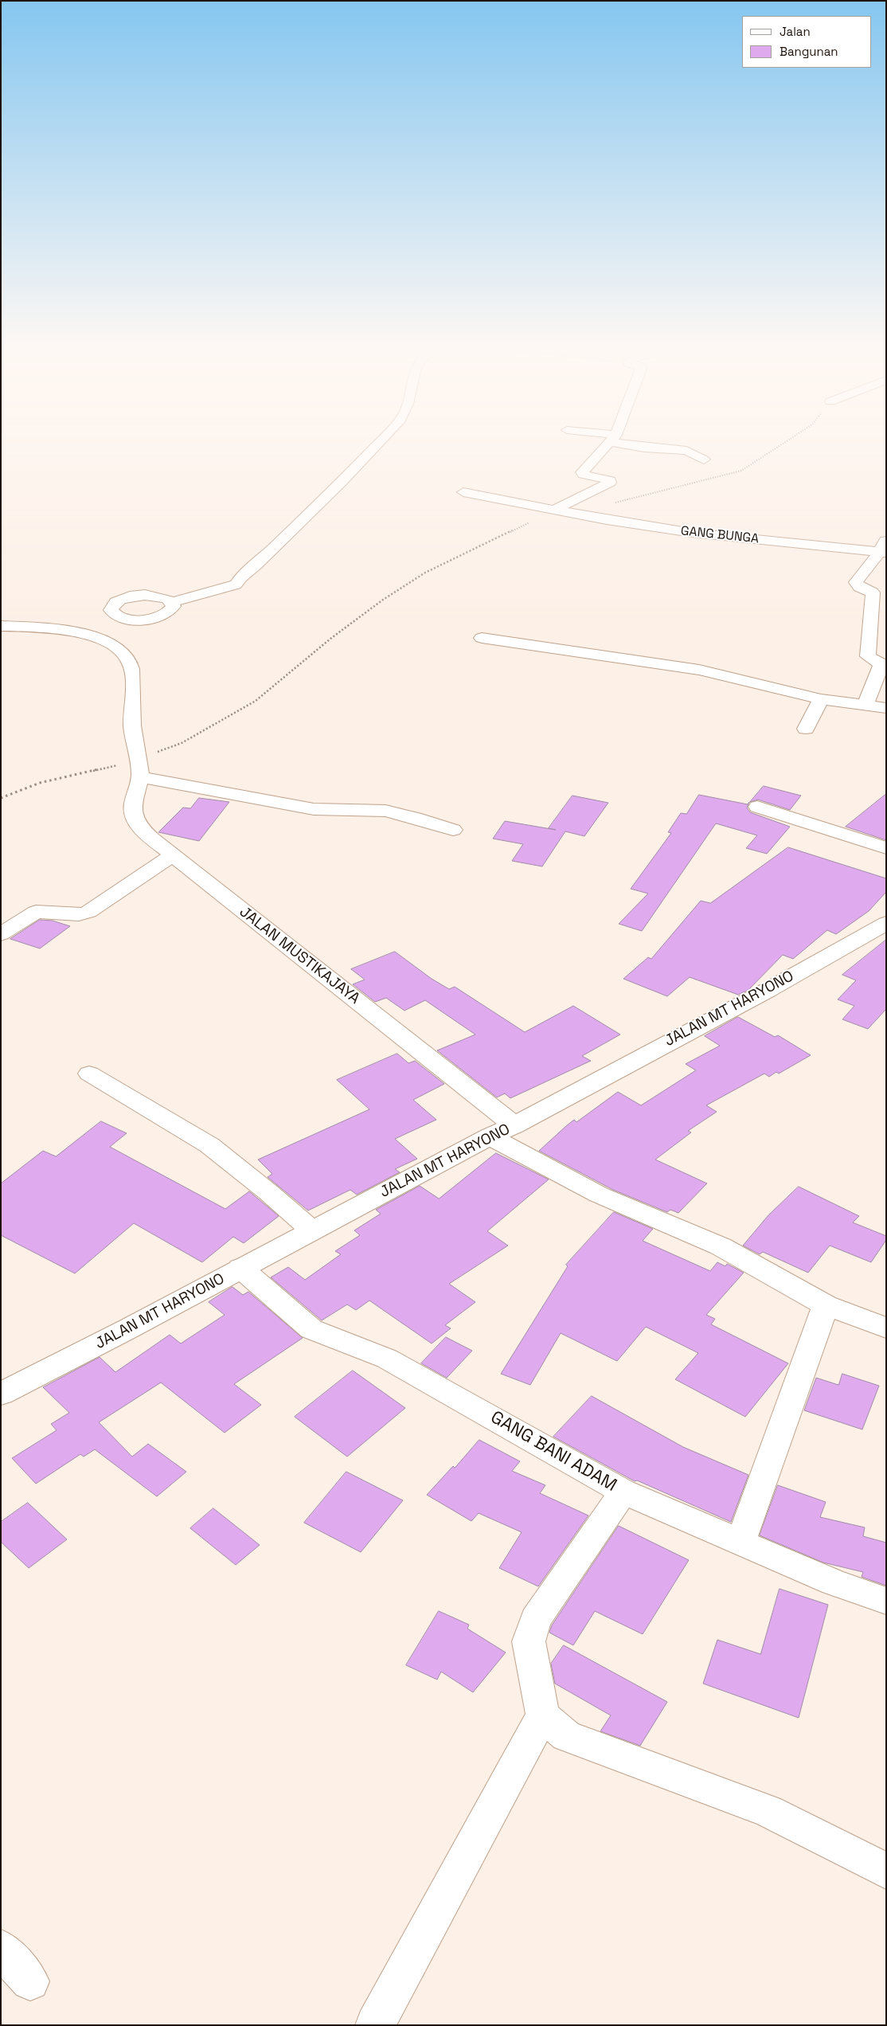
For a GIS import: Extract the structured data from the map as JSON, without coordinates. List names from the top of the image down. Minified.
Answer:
{"streets":{"street":["GANG BUNGA","JALAN MUSTIKAJAYA","JALAN MT HARYONO","GANG BANI ADAM"]},"crossings":[["JALAN MUSTIKAJAYA","JALAN MT HARYONO"],["JALAN MT HARYONO","GANG BANI ADAM"]],"legend":["Jalan","Bangunan"]}
